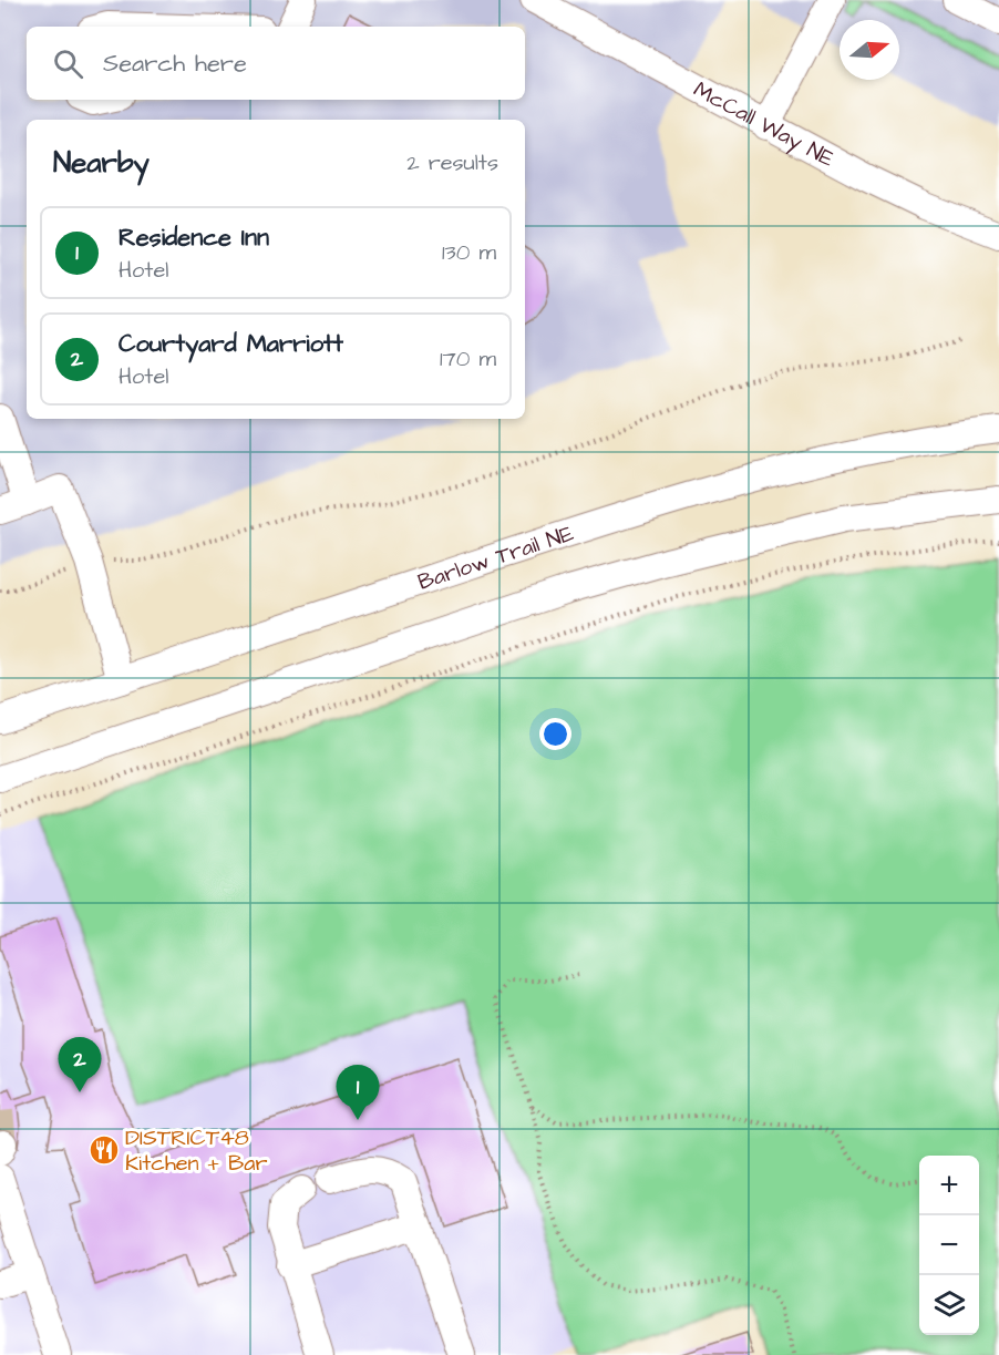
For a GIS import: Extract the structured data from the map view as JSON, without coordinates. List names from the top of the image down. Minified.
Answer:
{"streets":{"street":["McCall Way NE","Barlow Trail NE"]},"places":{"restaurant":["DISTRICT48 Kitchen + Bar"]},"north":"right","page":{"search":"Search here","heading":["Nearby","2 results"],"list":[{"mark":"1","name":"Residence Inn","note":"Hotel","value":"130 m"},{"mark":"2","name":"Courtyard Marriott","note":"Hotel","value":"170 m"}],"pins":["2","1"],"map_buttons":["+","−"]}}
